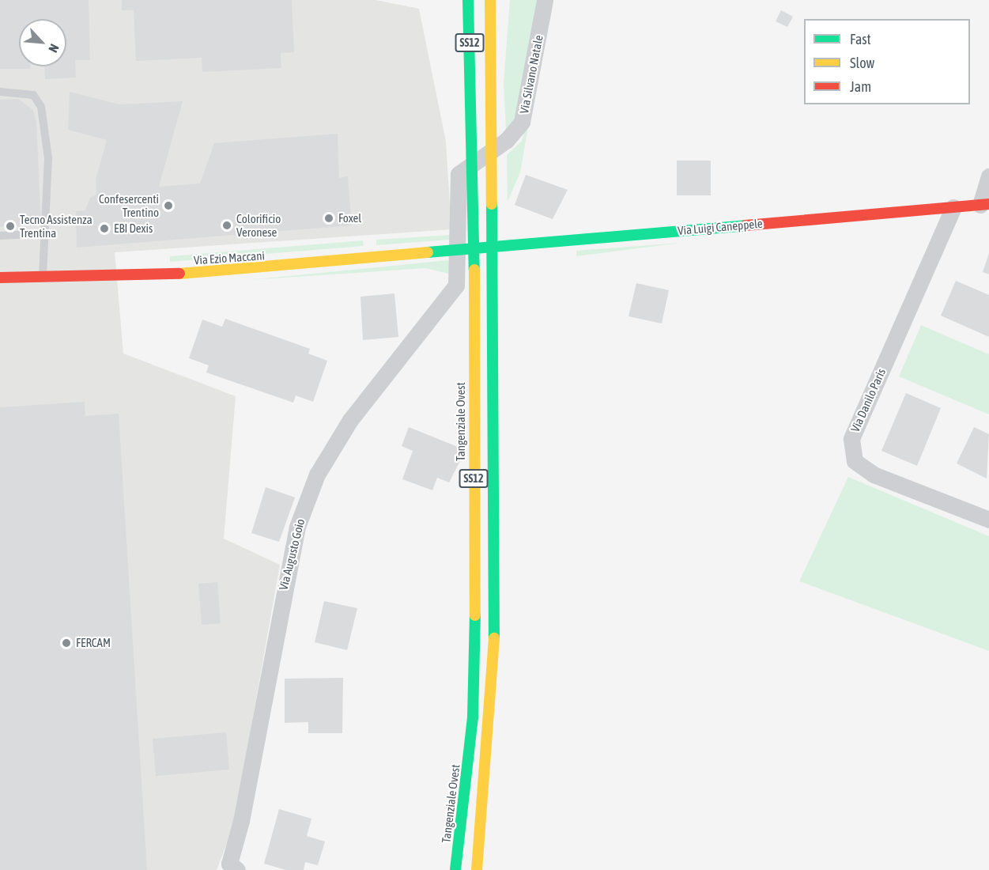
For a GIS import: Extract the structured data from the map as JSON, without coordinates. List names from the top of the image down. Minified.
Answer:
{"streets":{"main road":["SS12","Via Luigi Caneppele","Via Ezio Maccani","Tangenziale Ovest"],"street":["Via Silvano Natale","Via Danilo Paris","Via Augusto Goio"]},"crossings":[["Via Silvano Natale","Via Luigi Caneppele"],["Via Silvano Natale","Via Ezio Maccani"],["Via Silvano Natale","Via Augusto Goio"],["Via Luigi Caneppele","Via Ezio Maccani"],["Via Luigi Caneppele","Via Danilo Paris"],["Via Luigi Caneppele","Via Augusto Goio"],["Via Ezio Maccani","Via Augusto Goio"]],"places":["Confesercenti Trentino","Foxel","Colorificio Veronese","Tecno Assistenza Trentina","EBI Dexis","FERCAM"],"legend":["Fast","Slow","Jam"],"north":"bottom right"}
